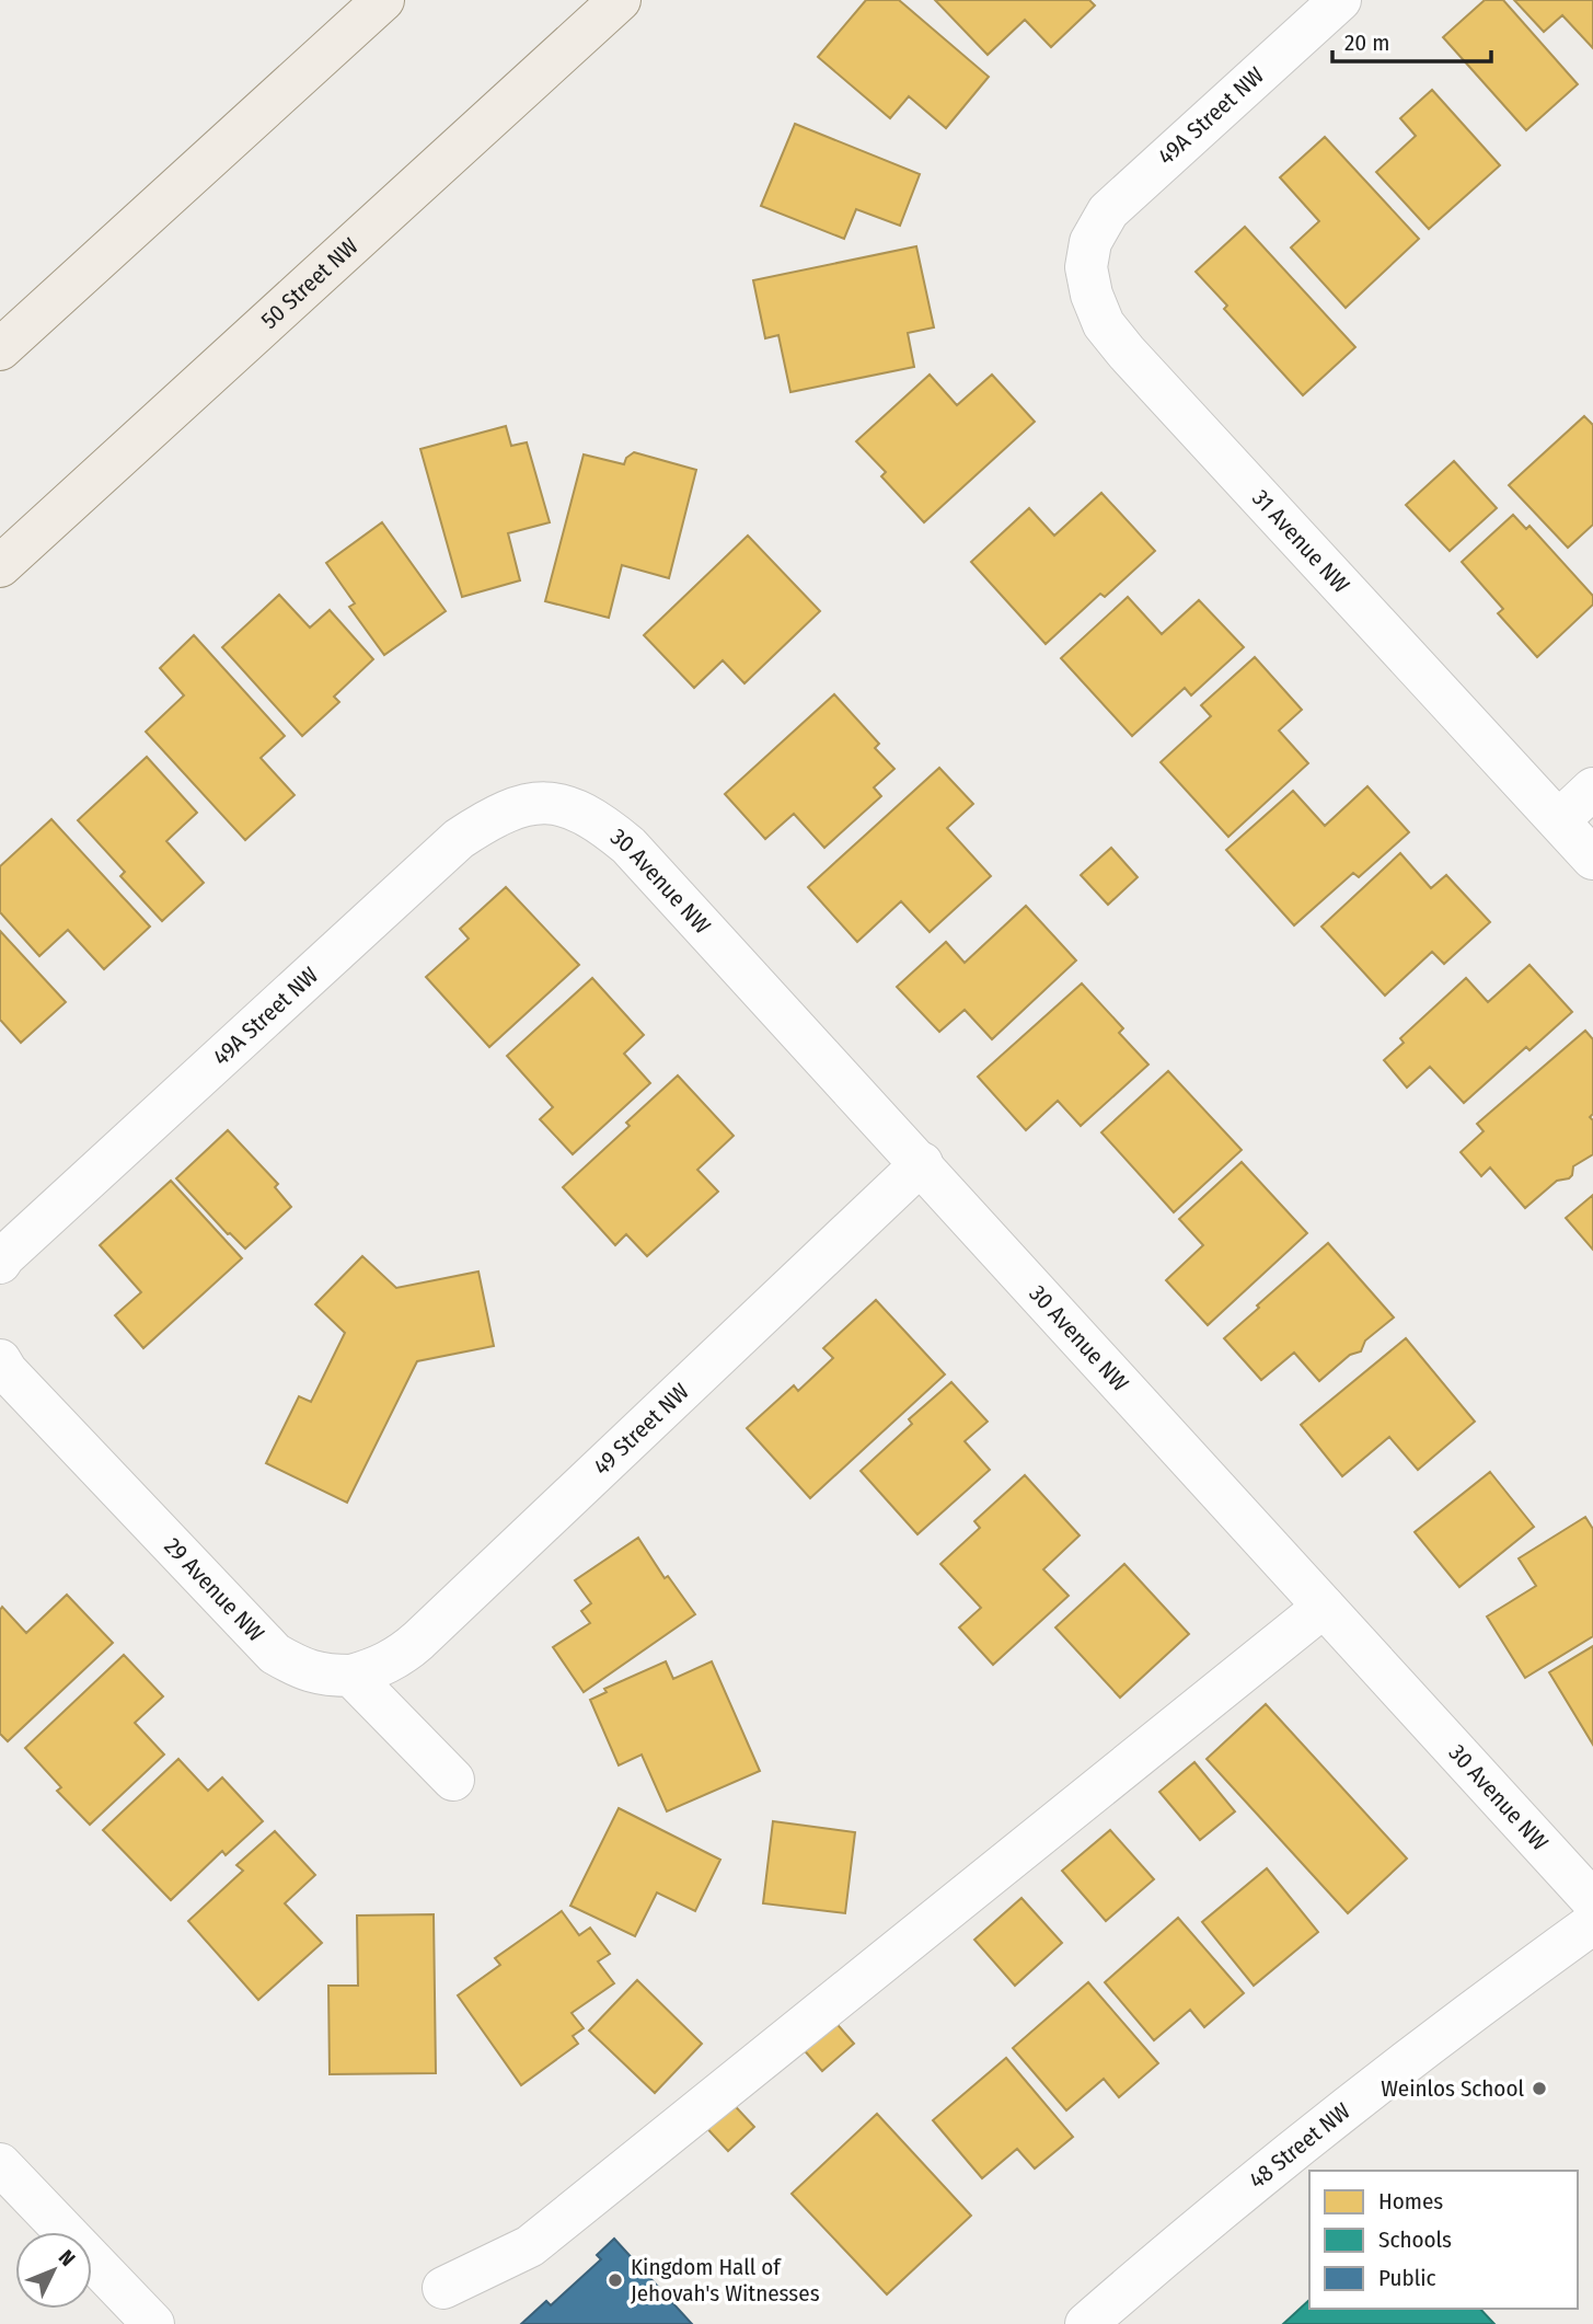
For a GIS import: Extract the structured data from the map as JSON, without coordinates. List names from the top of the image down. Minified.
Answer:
{"streets":{"main road":["50 Street NW"],"street":["49A Street NW","31 Avenue NW","30 Avenue NW","49 Street NW","29 Avenue NW","48 Street NW"]},"crossings":[["49A Street NW","31 Avenue NW"],["49A Street NW","30 Avenue NW"],["30 Avenue NW","49 Street NW"],["49 Street NW","29 Avenue NW"]],"places":["Weinlos School","Kingdom Hall of Jehovah's Witnesses"],"legend":["Homes","Schools","Public"],"scale_bar":"20 m","north":"top right"}
